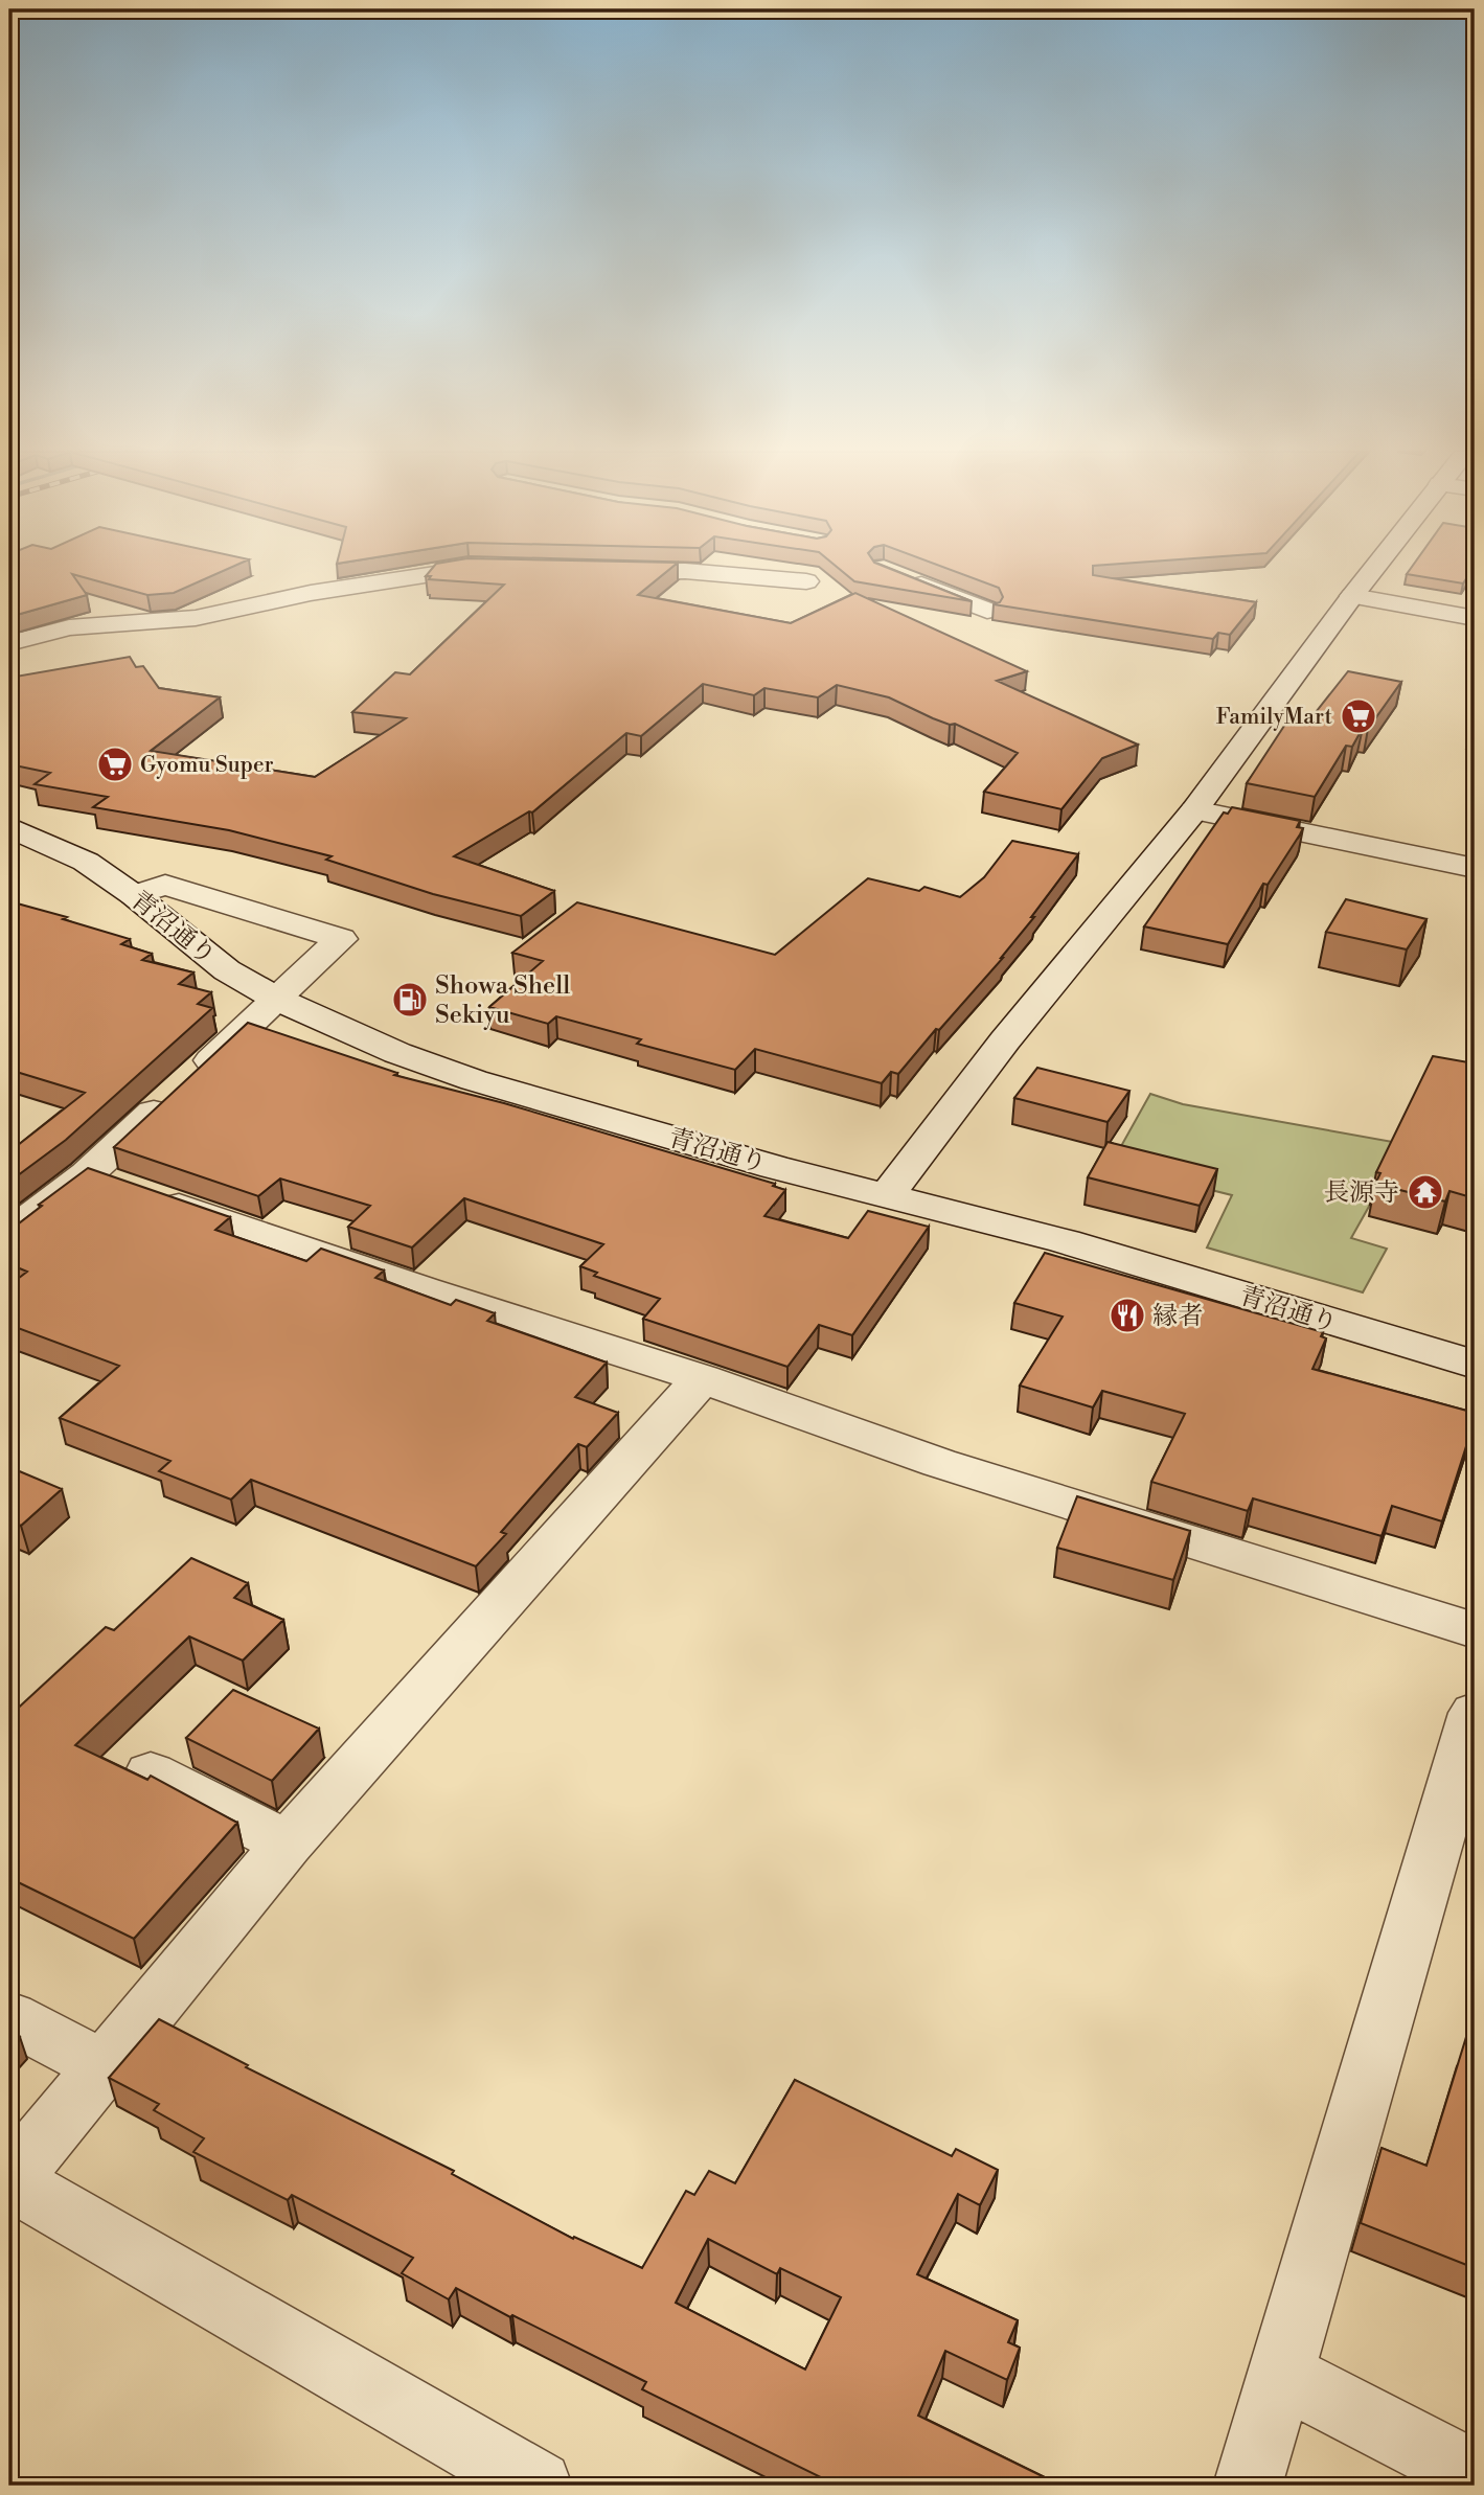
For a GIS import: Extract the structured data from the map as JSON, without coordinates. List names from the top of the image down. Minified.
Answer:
{"streets":{"street":["青沼通り"]},"places":{"supermarket":["FamilyMart","Gyomu Super"],"fuel station":["Showa Shell Sekiyu"],"temple":["長源寺"],"restaurant":["縁者"]}}
